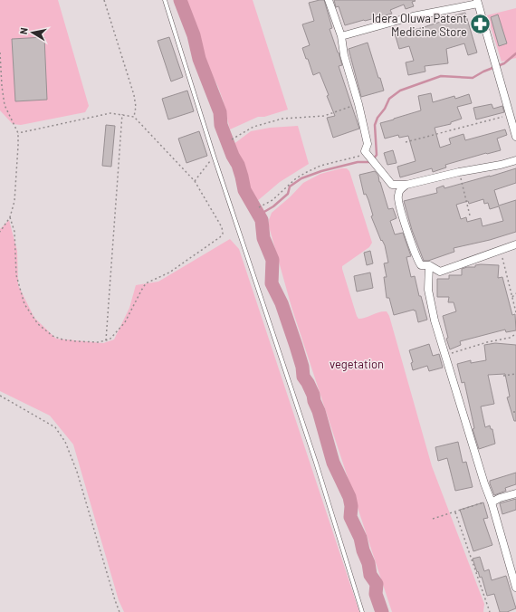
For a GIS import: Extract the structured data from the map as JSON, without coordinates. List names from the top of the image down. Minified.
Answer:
{"parks":["vegetation"],"places":{"pharmacy":["Idera Oluwa Patent Medicine Store"]},"north":"left"}
